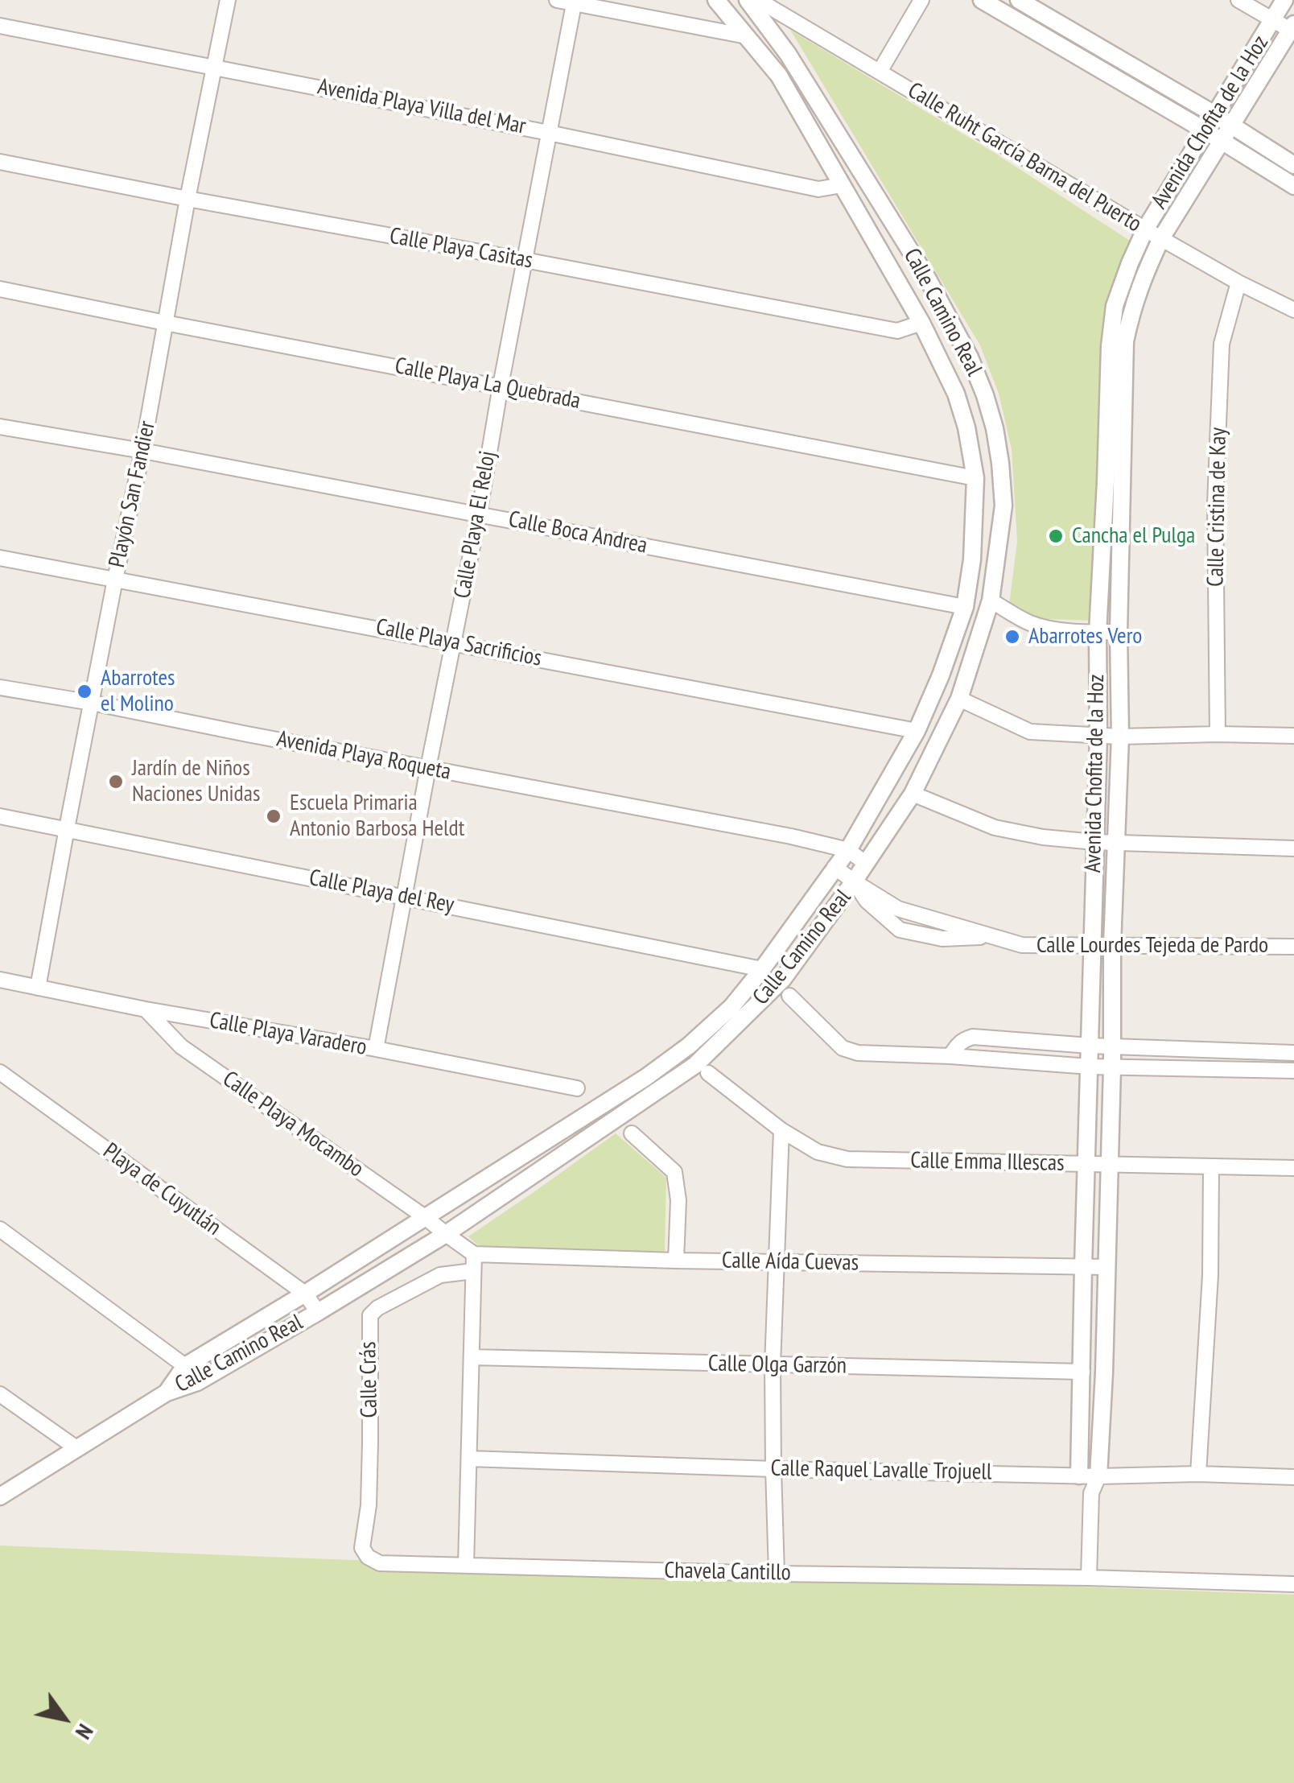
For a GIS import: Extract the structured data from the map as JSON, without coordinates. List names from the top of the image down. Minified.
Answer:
{"streets":{"street":["Avenida Playa Villa del Mar","Avenida Chofita de la Hoz","Calle Ruht García Barna del Puerto","Calle Playa Casitas","Calle Camino Real","Calle Playa La Quebrada","Playón San Fandier","Calle Cristina de Kay","Calle Playa El Reloj","Calle Boca Andrea","Calle Playa Sacrificios","Avenida Playa Roqueta","Calle Playa del Rey","Calle Lourdes Tejeda de Pardo","Calle Playa Varadero","Calle Playa Mocambo","Calle Emma Illescas","Playa de Cuyutlán","Calle Aída Cuevas","Calle Olga Garzón","Calle Crás","Calle Raquel Lavalle Trojuell","Chavela Cantillo"]},"crossings":[["Avenida Playa Villa del Mar","Calle Camino Real"],["Avenida Playa Villa del Mar","Playón San Fandier"],["Avenida Playa Villa del Mar","Calle Playa El Reloj"],["Avenida Chofita de la Hoz","Calle Ruht García Barna del Puerto"],["Avenida Chofita de la Hoz","Calle Lourdes Tejeda de Pardo"],["Avenida Chofita de la Hoz","Calle Emma Illescas"],["Avenida Chofita de la Hoz","Calle Aída Cuevas"],["Avenida Chofita de la Hoz","Calle Olga Garzón"],["Avenida Chofita de la Hoz","Calle Raquel Lavalle Trojuell"],["Avenida Chofita de la Hoz","Chavela Cantillo"],["Calle Ruht García Barna del Puerto","Calle Cristina de Kay"],["Calle Playa Casitas","Calle Camino Real"],["Calle Playa Casitas","Playón San Fandier"],["Calle Playa Casitas","Calle Playa El Reloj"],["Calle Camino Real","Calle Playa La Quebrada"],["Calle Camino Real","Calle Boca Andrea"],["Calle Camino Real","Calle Playa Sacrificios"],["Calle Camino Real","Avenida Playa Roqueta"],["Calle Camino Real","Calle Playa del Rey"],["Calle Camino Real","Calle Lourdes Tejeda de Pardo"],["Calle Camino Real","Calle Playa Mocambo"],["Calle Camino Real","Playa de Cuyutlán"],["Calle Playa La Quebrada","Playón San Fandier"],["Calle Playa La Quebrada","Calle Playa El Reloj"],["Playón San Fandier","Calle Boca Andrea"],["Playón San Fandier","Calle Playa Sacrificios"],["Playón San Fandier","Avenida Playa Roqueta"],["Playón San Fandier","Calle Playa del Rey"],["Playón San Fandier","Calle Playa Varadero"],["Calle Playa El Reloj","Calle Boca Andrea"],["Calle Playa El Reloj","Calle Playa Sacrificios"],["Calle Playa El Reloj","Avenida Playa Roqueta"],["Calle Playa El Reloj","Calle Playa del Rey"],["Calle Playa El Reloj","Calle Playa Varadero"],["Calle Playa Varadero","Calle Playa Mocambo"],["Calle Playa Mocambo","Calle Aída Cuevas"],["Calle Crás","Chavela Cantillo"]],"places":["Cancha el Pulga","Abarrotes Vero","Abarrotes el Molino","Jardín de Niños Naciones Unidas","Escuela Primaria Antonio Barbosa Heldt"],"north":"bottom right"}
